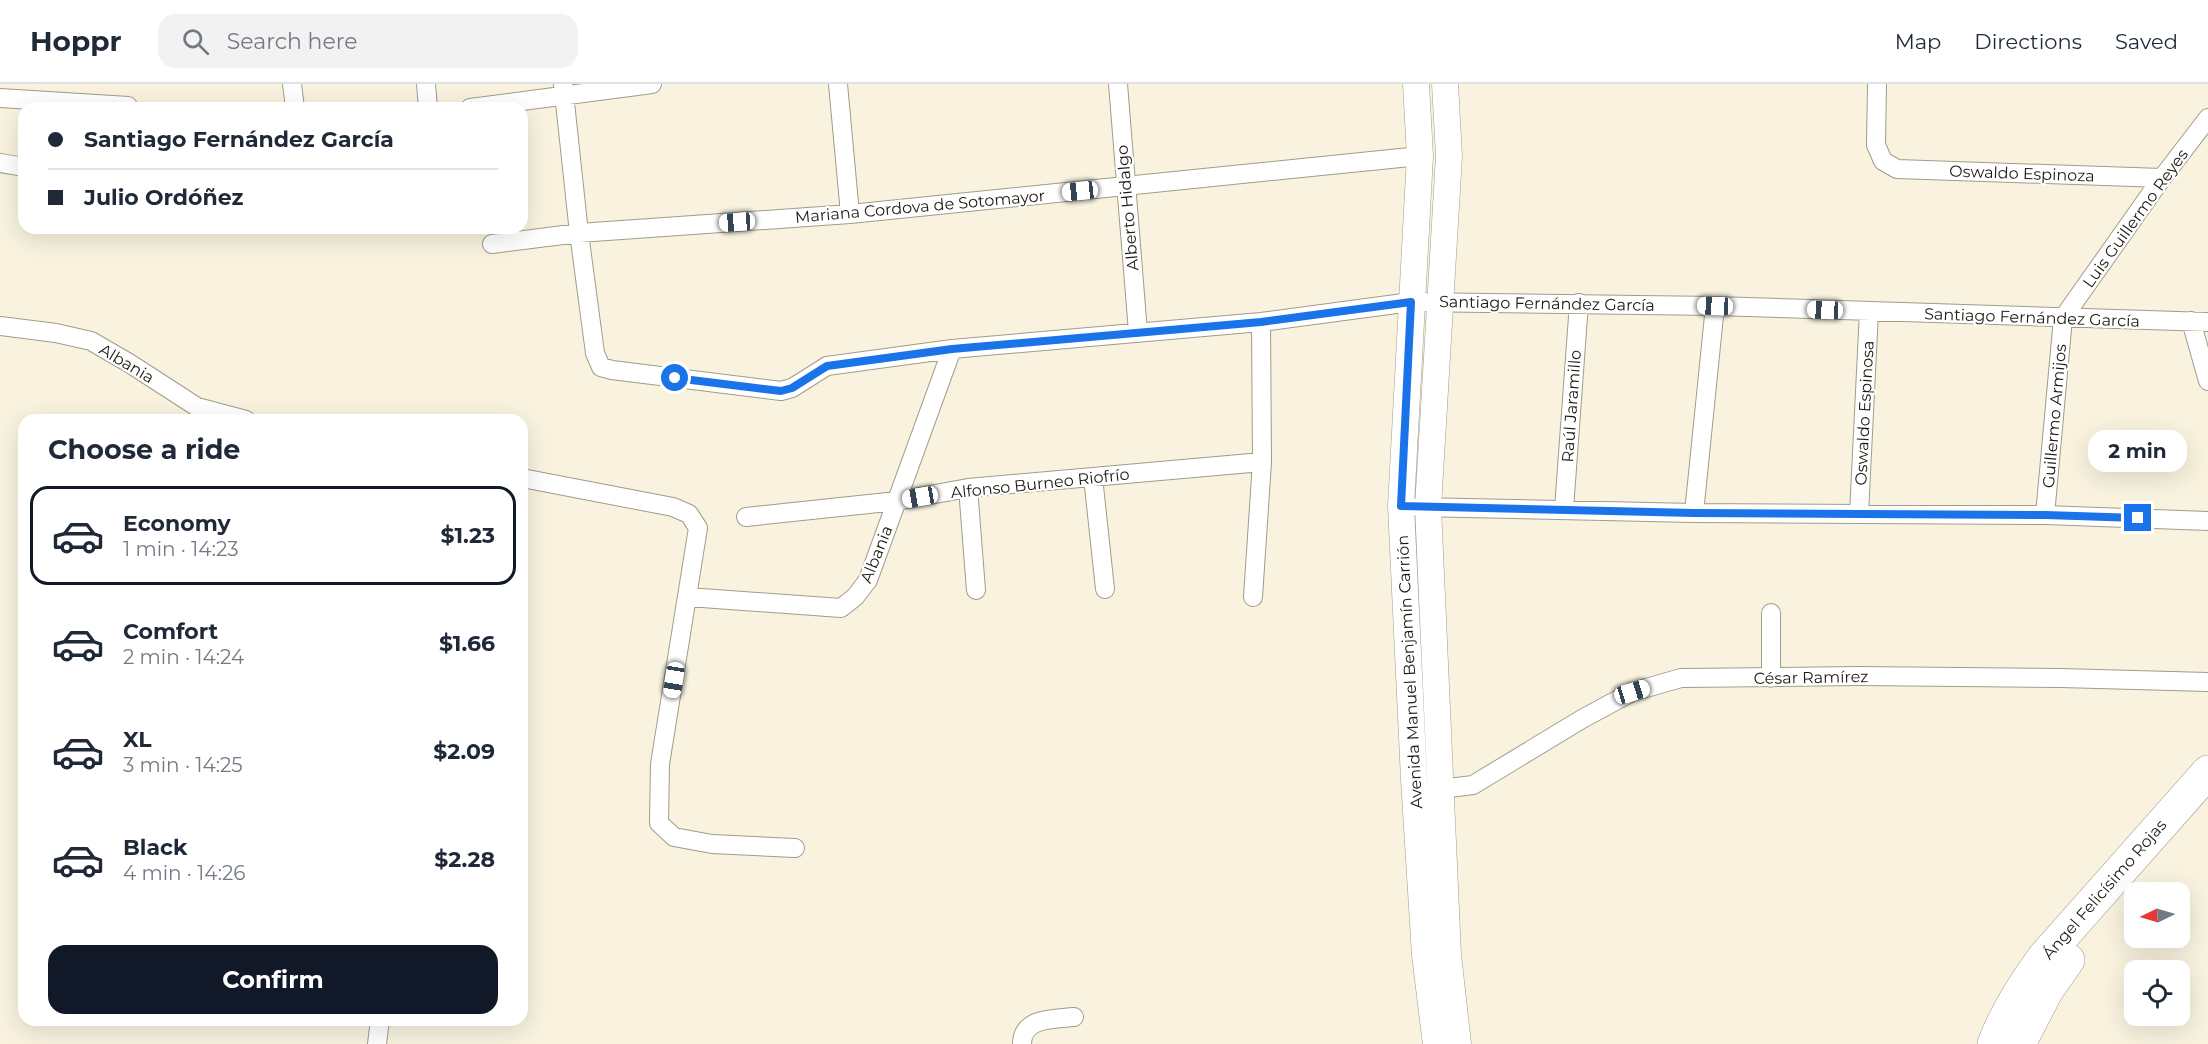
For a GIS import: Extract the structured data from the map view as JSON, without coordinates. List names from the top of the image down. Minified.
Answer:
{"streets":{"highway":["Ángel Felicísimo Rojas"],"main road":["Avenida Manuel Benjamín Carrión"],"street":["Oswaldo Espinoza","Mariana Cordova de Sotomayor","Alberto Hidalgo","Luis Guillermo Reyes","Santiago Fernández García","Albania","Raúl Jaramillo","Oswaldo Espinosa","Guillermo Armijos","Alfonso Burneo Riofrío","César Ramírez"]},"crossings":[["Oswaldo Espinoza","Luis Guillermo Reyes"],["Mariana Cordova de Sotomayor","Alberto Hidalgo"],["Mariana Cordova de Sotomayor","Santiago Fernández García"],["Mariana Cordova de Sotomayor","Avenida Manuel Benjamín Carrión"],["Alberto Hidalgo","Santiago Fernández García"],["Luis Guillermo Reyes","Santiago Fernández García"],["Luis Guillermo Reyes","Guillermo Armijos"],["Santiago Fernández García","Albania"],["Santiago Fernández García","Raúl Jaramillo"],["Santiago Fernández García","Oswaldo Espinosa"],["Santiago Fernández García","Guillermo Armijos"],["Santiago Fernández García","Avenida Manuel Benjamín Carrión"],["Albania","Alfonso Burneo Riofrío"],["Avenida Manuel Benjamín Carrión","César Ramírez"]],"north":"left","page":{"header":"Hoppr","search":"Search here","nav":["Map","Directions","Saved"],"banner":["Santiago Fernández García","Julio Ordóñez"],"heading":"Choose a ride","bubble":"2 min","list":[{"name":"Economy","note":"1 min · 14:23","value":"$1.23"},{"name":"Comfort","note":"2 min · 14:24","value":"$1.66"},{"name":"XL","note":"3 min · 14:25","value":"$2.09"},{"name":"Black","note":"4 min · 14:26","value":"$2.28"}],"buttons":"Confirm"}}
